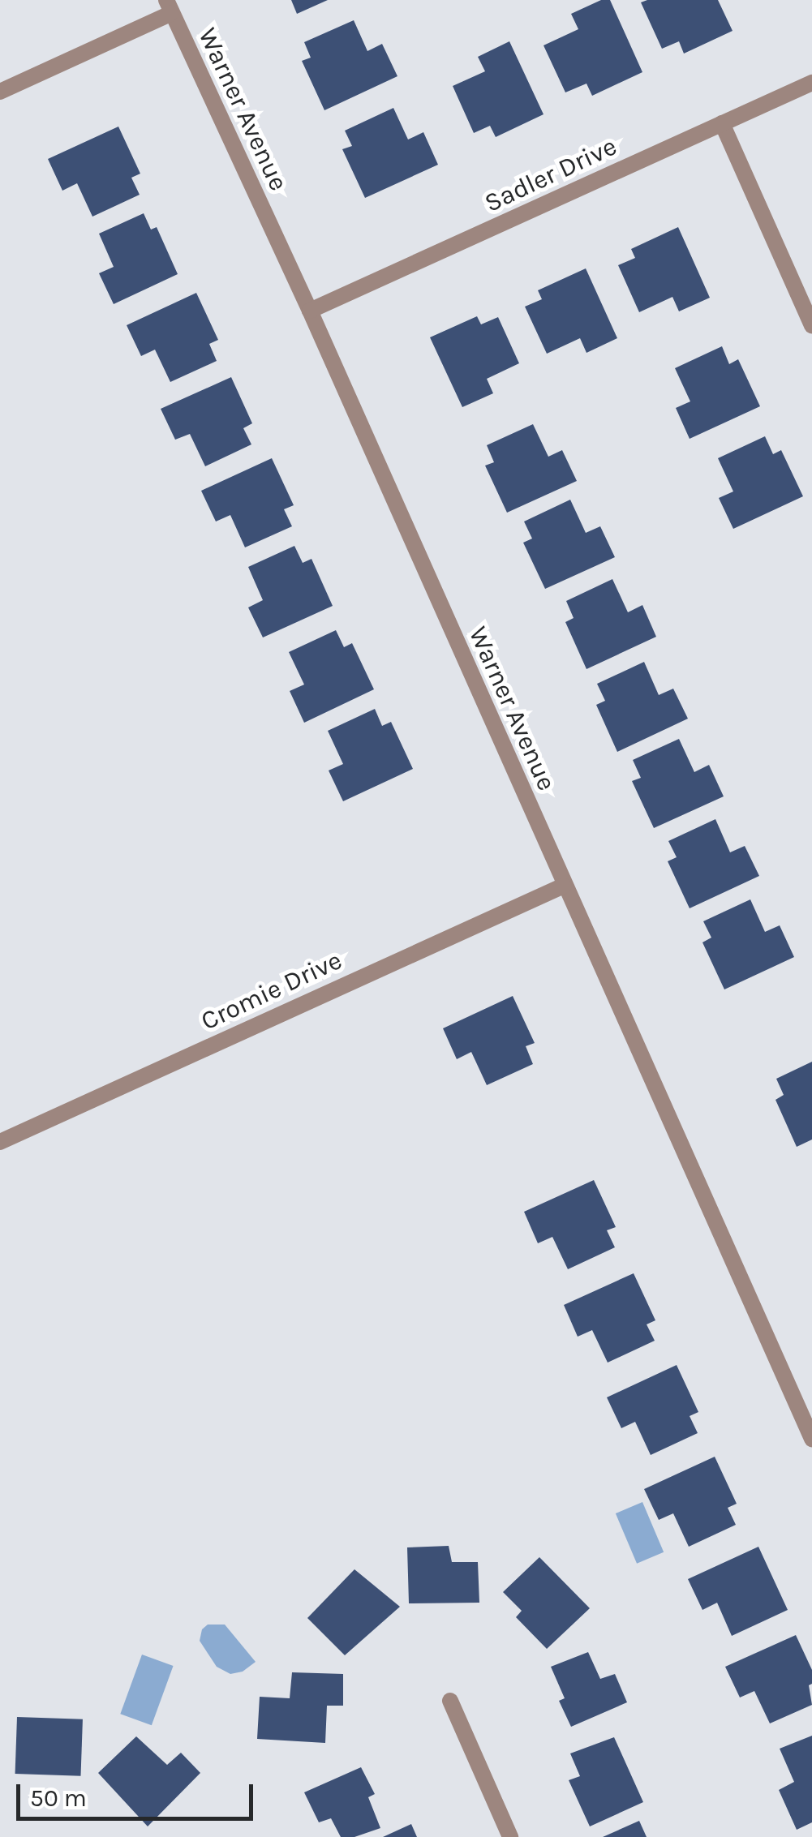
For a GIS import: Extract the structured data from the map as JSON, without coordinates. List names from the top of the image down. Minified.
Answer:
{"streets":{"street":["Warner Avenue","Sadler Drive","Cromie Drive"]},"crossings":[["Warner Avenue","Sadler Drive"],["Warner Avenue","Cromie Drive"]],"scale_bar":"50 m"}
